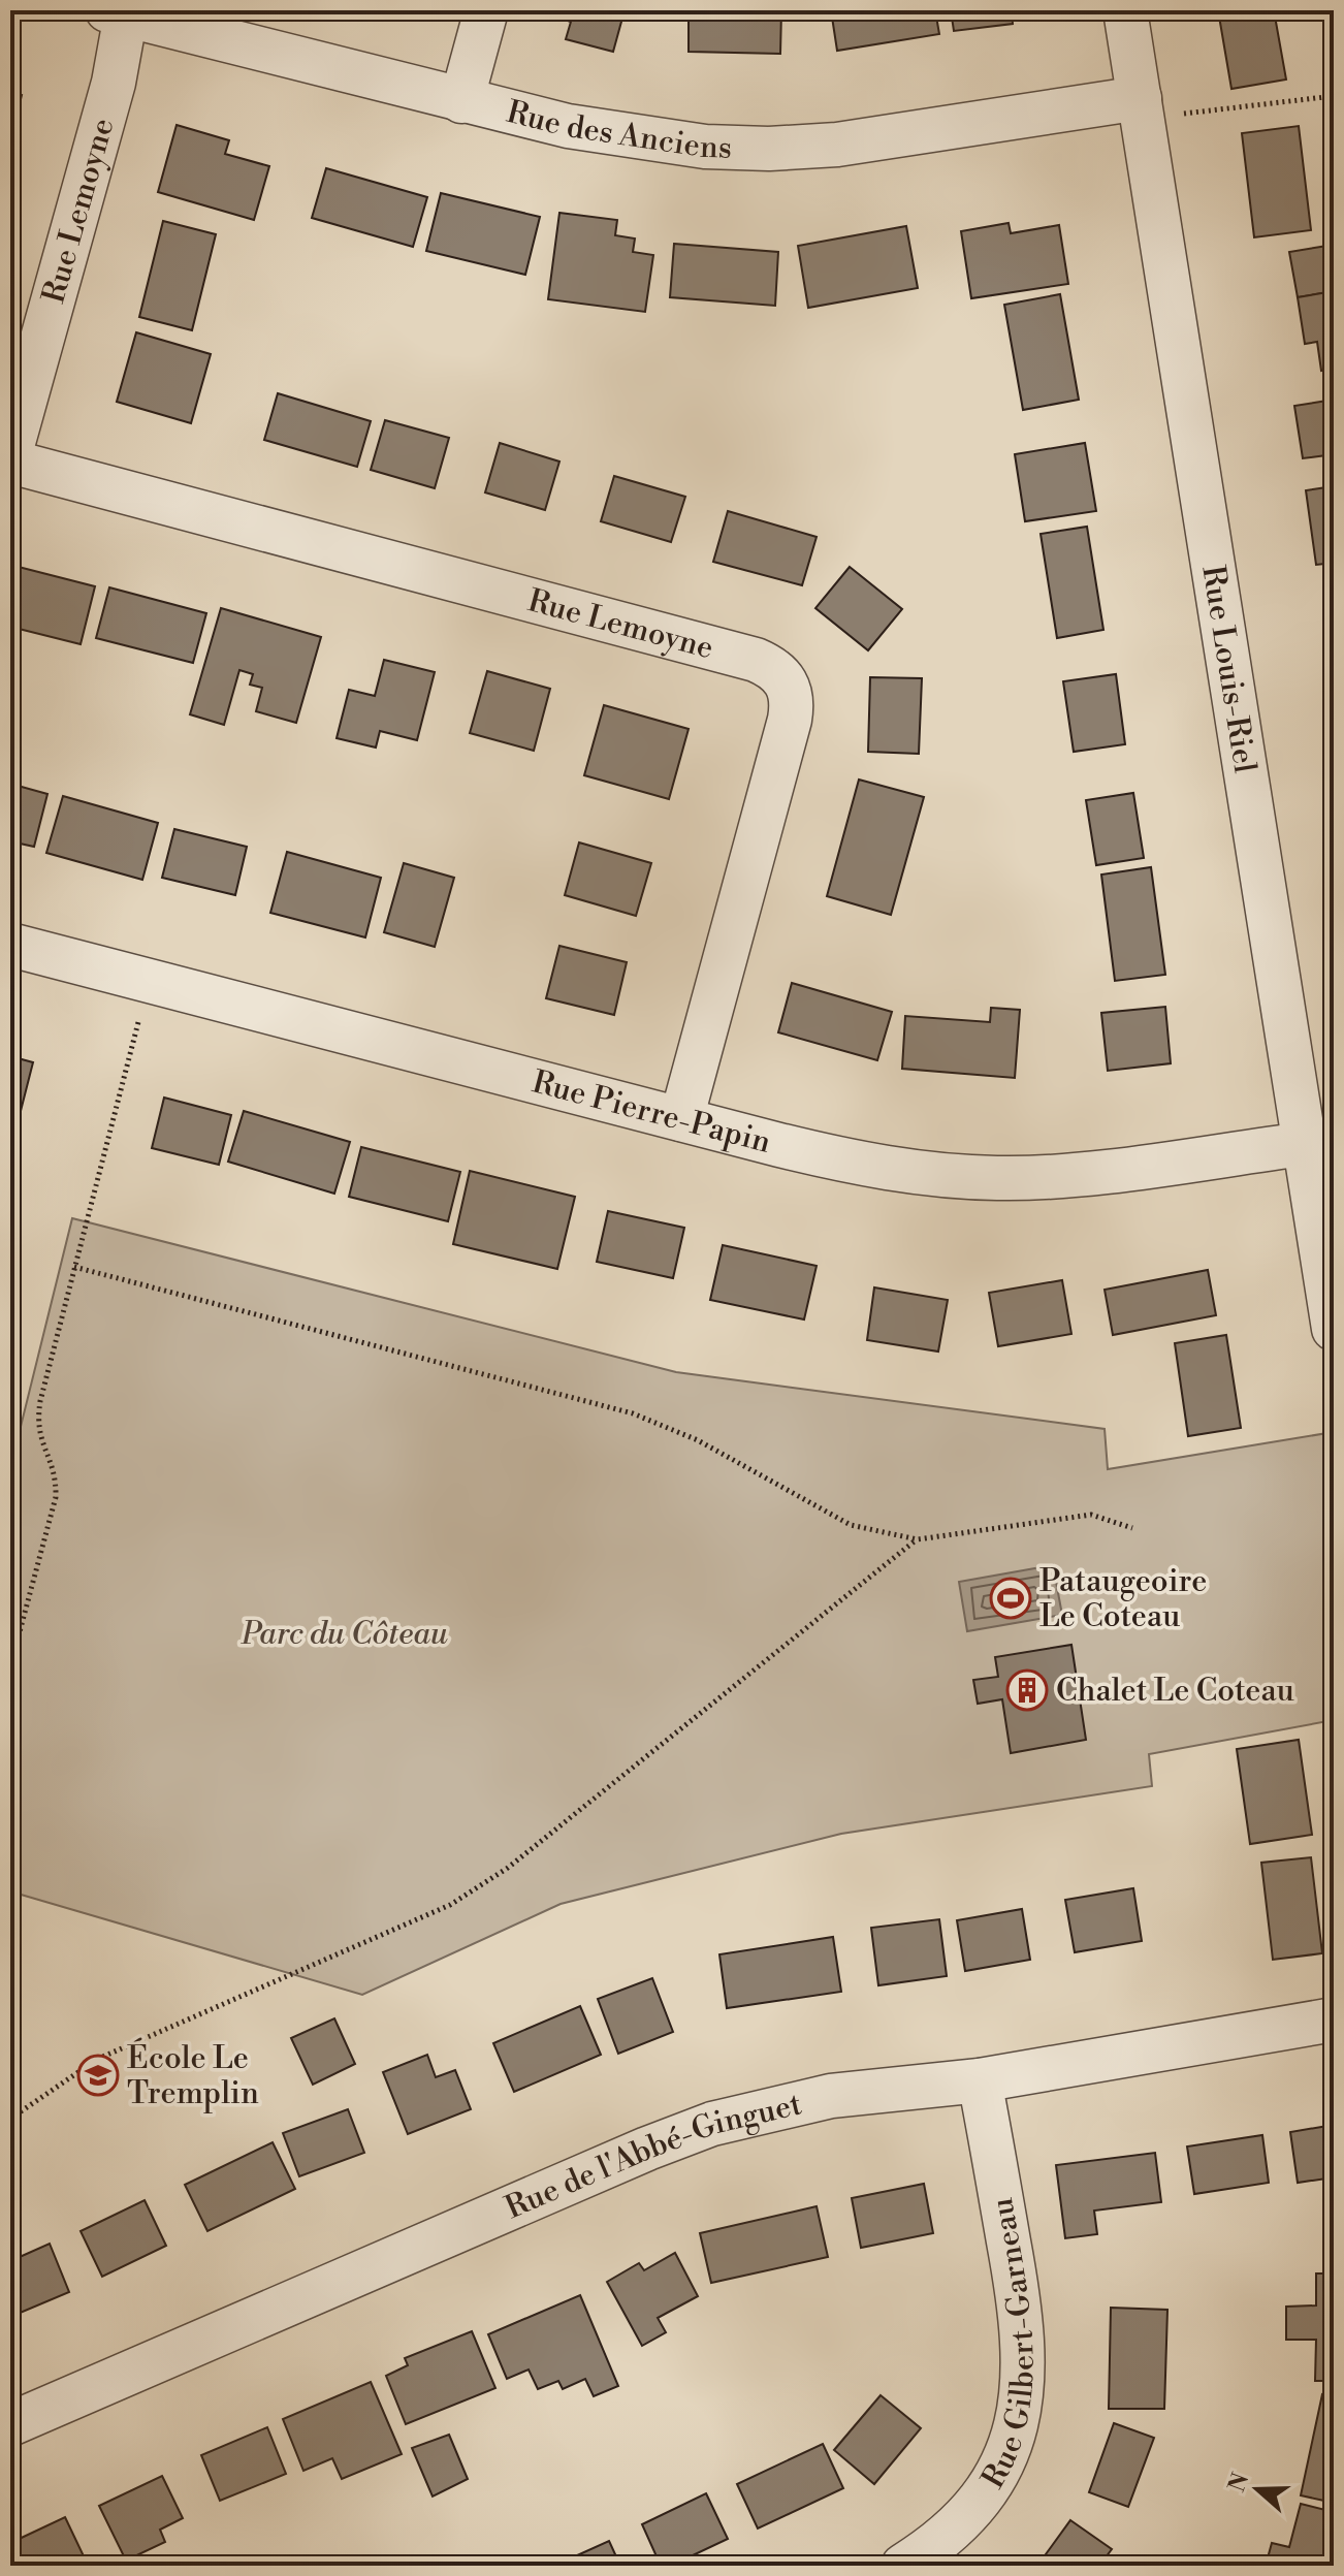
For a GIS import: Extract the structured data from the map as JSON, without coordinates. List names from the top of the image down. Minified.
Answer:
{"streets":{"street":["Rue des Anciens","Rue Lemoyne","Rue Louis-Riel","Rue Pierre-Papin","Rue de l'Abbé-Ginguet","Rue Gilbert-Garneau"]},"crossings":[["Rue des Anciens","Rue Lemoyne"],["Rue des Anciens","Rue Louis-Riel"],["Rue Lemoyne","Rue Pierre-Papin"],["Rue Louis-Riel","Rue Pierre-Papin"],["Rue de l'Abbé-Ginguet","Rue Gilbert-Garneau"]],"parks":["Parc du Côteau"],"places":{"sports":["Pataugeoire Le Coteau"],"building":["Chalet Le Coteau"],"school or university":["École Le Tremplin"]},"north":"left"}
